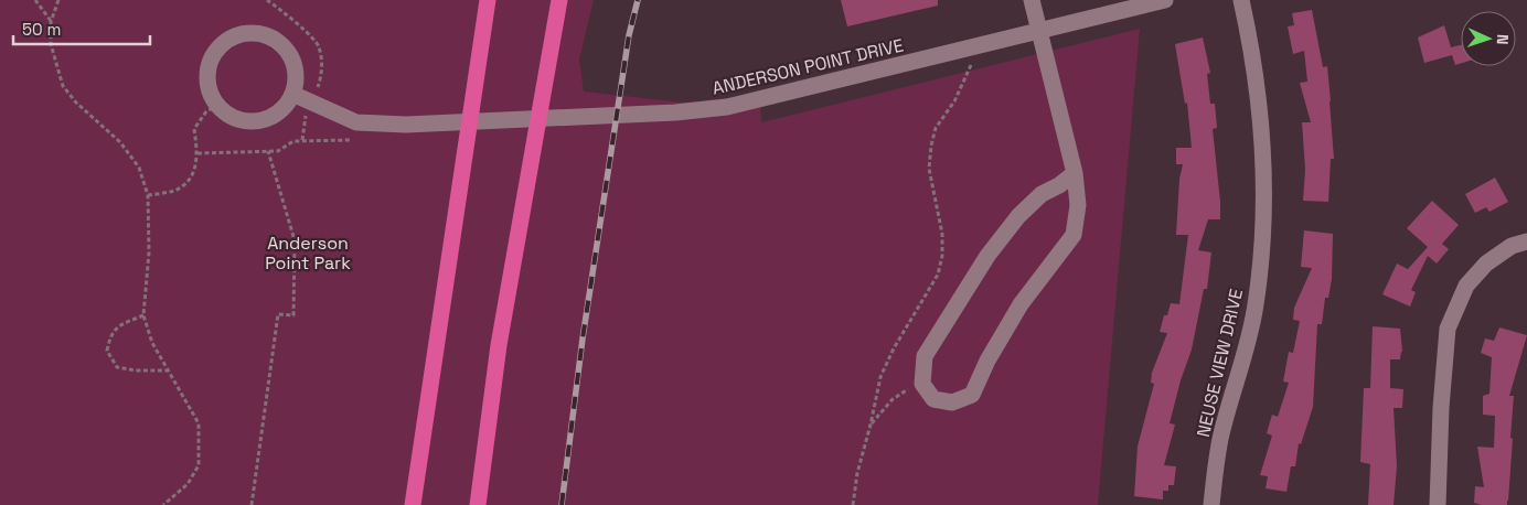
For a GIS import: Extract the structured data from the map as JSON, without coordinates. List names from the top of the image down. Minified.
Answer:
{"streets":{"street":["ANDERSON POINT DRIVE","NEUSE VIEW DRIVE"]},"parks":["Anderson Point Park"],"scale_bar":"50 m","north":"right"}
